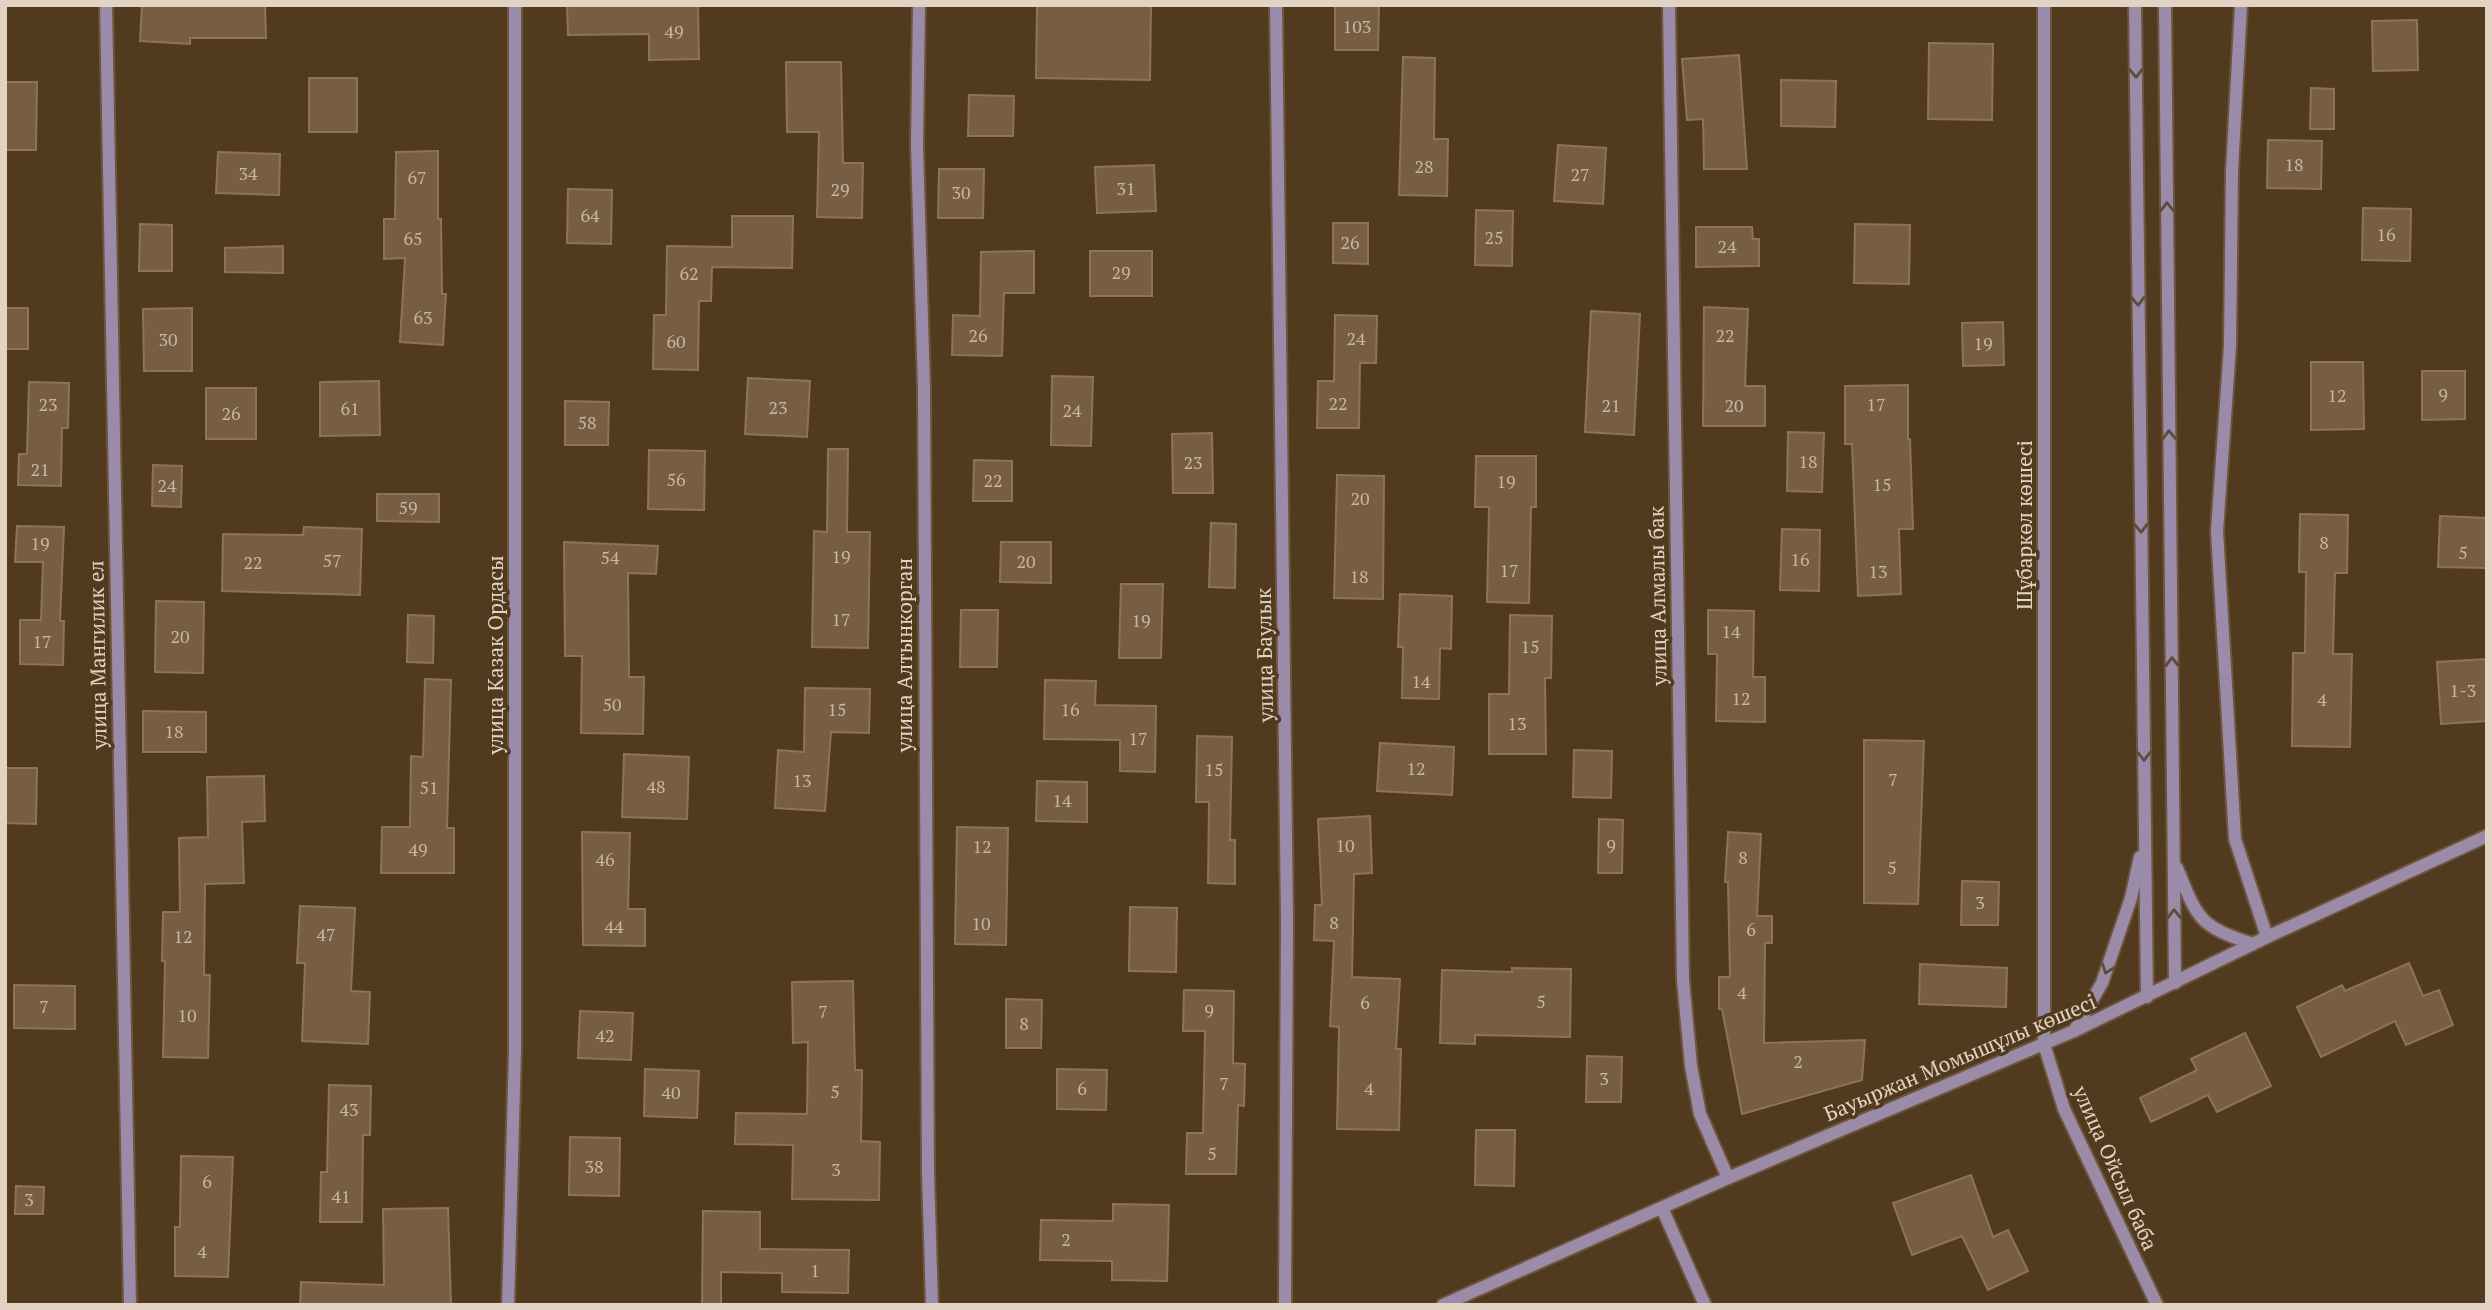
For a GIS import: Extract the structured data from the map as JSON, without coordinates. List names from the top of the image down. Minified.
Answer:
{"streets":{"street":["Шұбаркөл көшесі","улица Алмалы бак","улица Мангилик ел","улица Казак Ордасы","улица Алтынкорган","улица Баулык","Бауыржан Момышұлы көшесі","улица Ойсыл баба"]},"crossings":[["Шұбаркөл көшесі","Бауыржан Момышұлы көшесі"],["Шұбаркөл көшесі","улица Ойсыл баба"],["улица Алмалы бак","Бауыржан Момышұлы көшесі"],["Бауыржан Момышұлы көшесі","улица Ойсыл баба"]],"house_numbers":["103","49","18","28","34","27","67","31","29","30","64","16","25","65","26","24","29","62","63","26","22","24","30","60","19","9","12","22","23","17","21","20","23","61","24","26","58","18","23","21","56","22","19","15","24","20","59","8","19","5","19","54","16","57","20","22","17","13","18","17","19","14","20","17","15","14","1-3","12","4","50","15","16","13","18","17","12","15","7","13","48","51","14","10","9","12","49","8","46","5","3","8","10","44","6","47","12","4","5","6","7","9","7","10","8","42","2","3","7","6","4","5","40","43","5","38","3","6","41","3","2","4","1"]}
